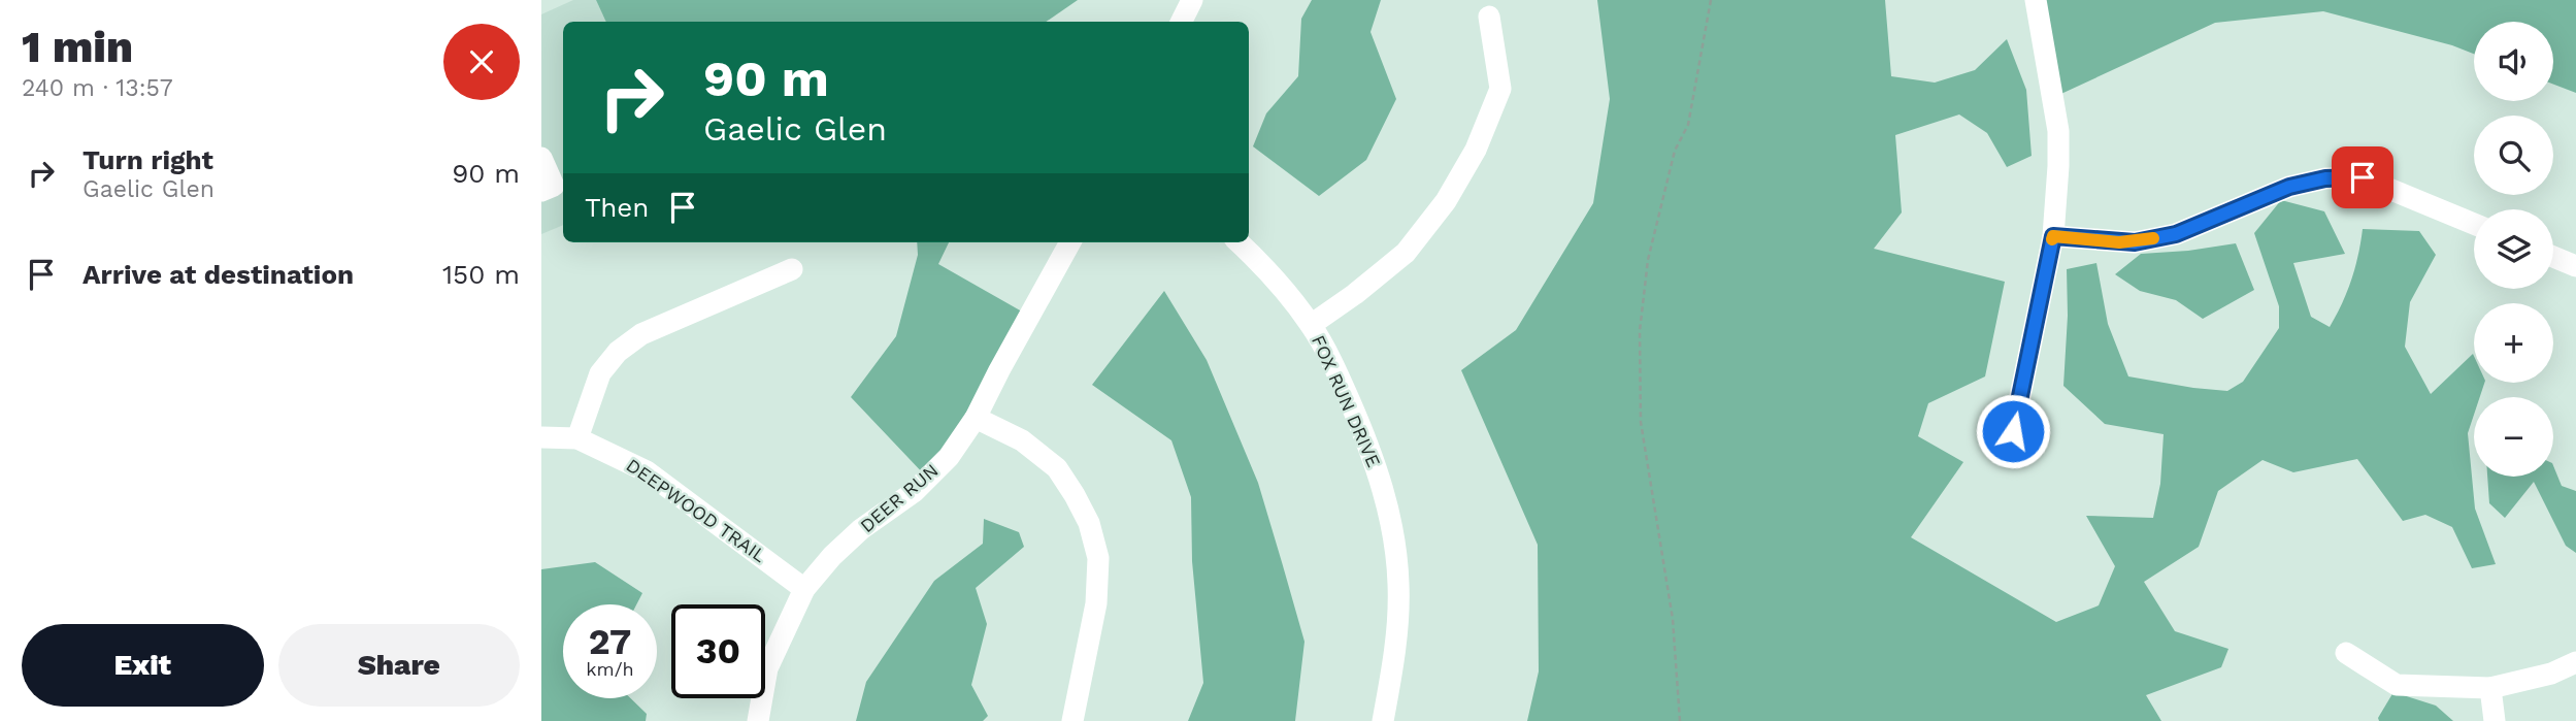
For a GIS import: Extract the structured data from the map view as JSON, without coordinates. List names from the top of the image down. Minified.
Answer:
{"streets":{"street":["FOX RUN DRIVE","DEER RUN","DEEPWOOD TRAIL"]},"crossings":[["DEER RUN","DEEPWOOD TRAIL"]],"page":{"heading":["1 min","240 m · 13:57"],"map_buttons":["+","−"],"turn":["90 m","Gaelic Glen"],"list":[{"name":"Turn right","note":"Gaelic Glen","value":"90 m"},{"name":"Arrive at destination","value":"150 m"}],"then":"Then","speed":"27 km/h","limit":"30","buttons":["Exit","Share"]}}
